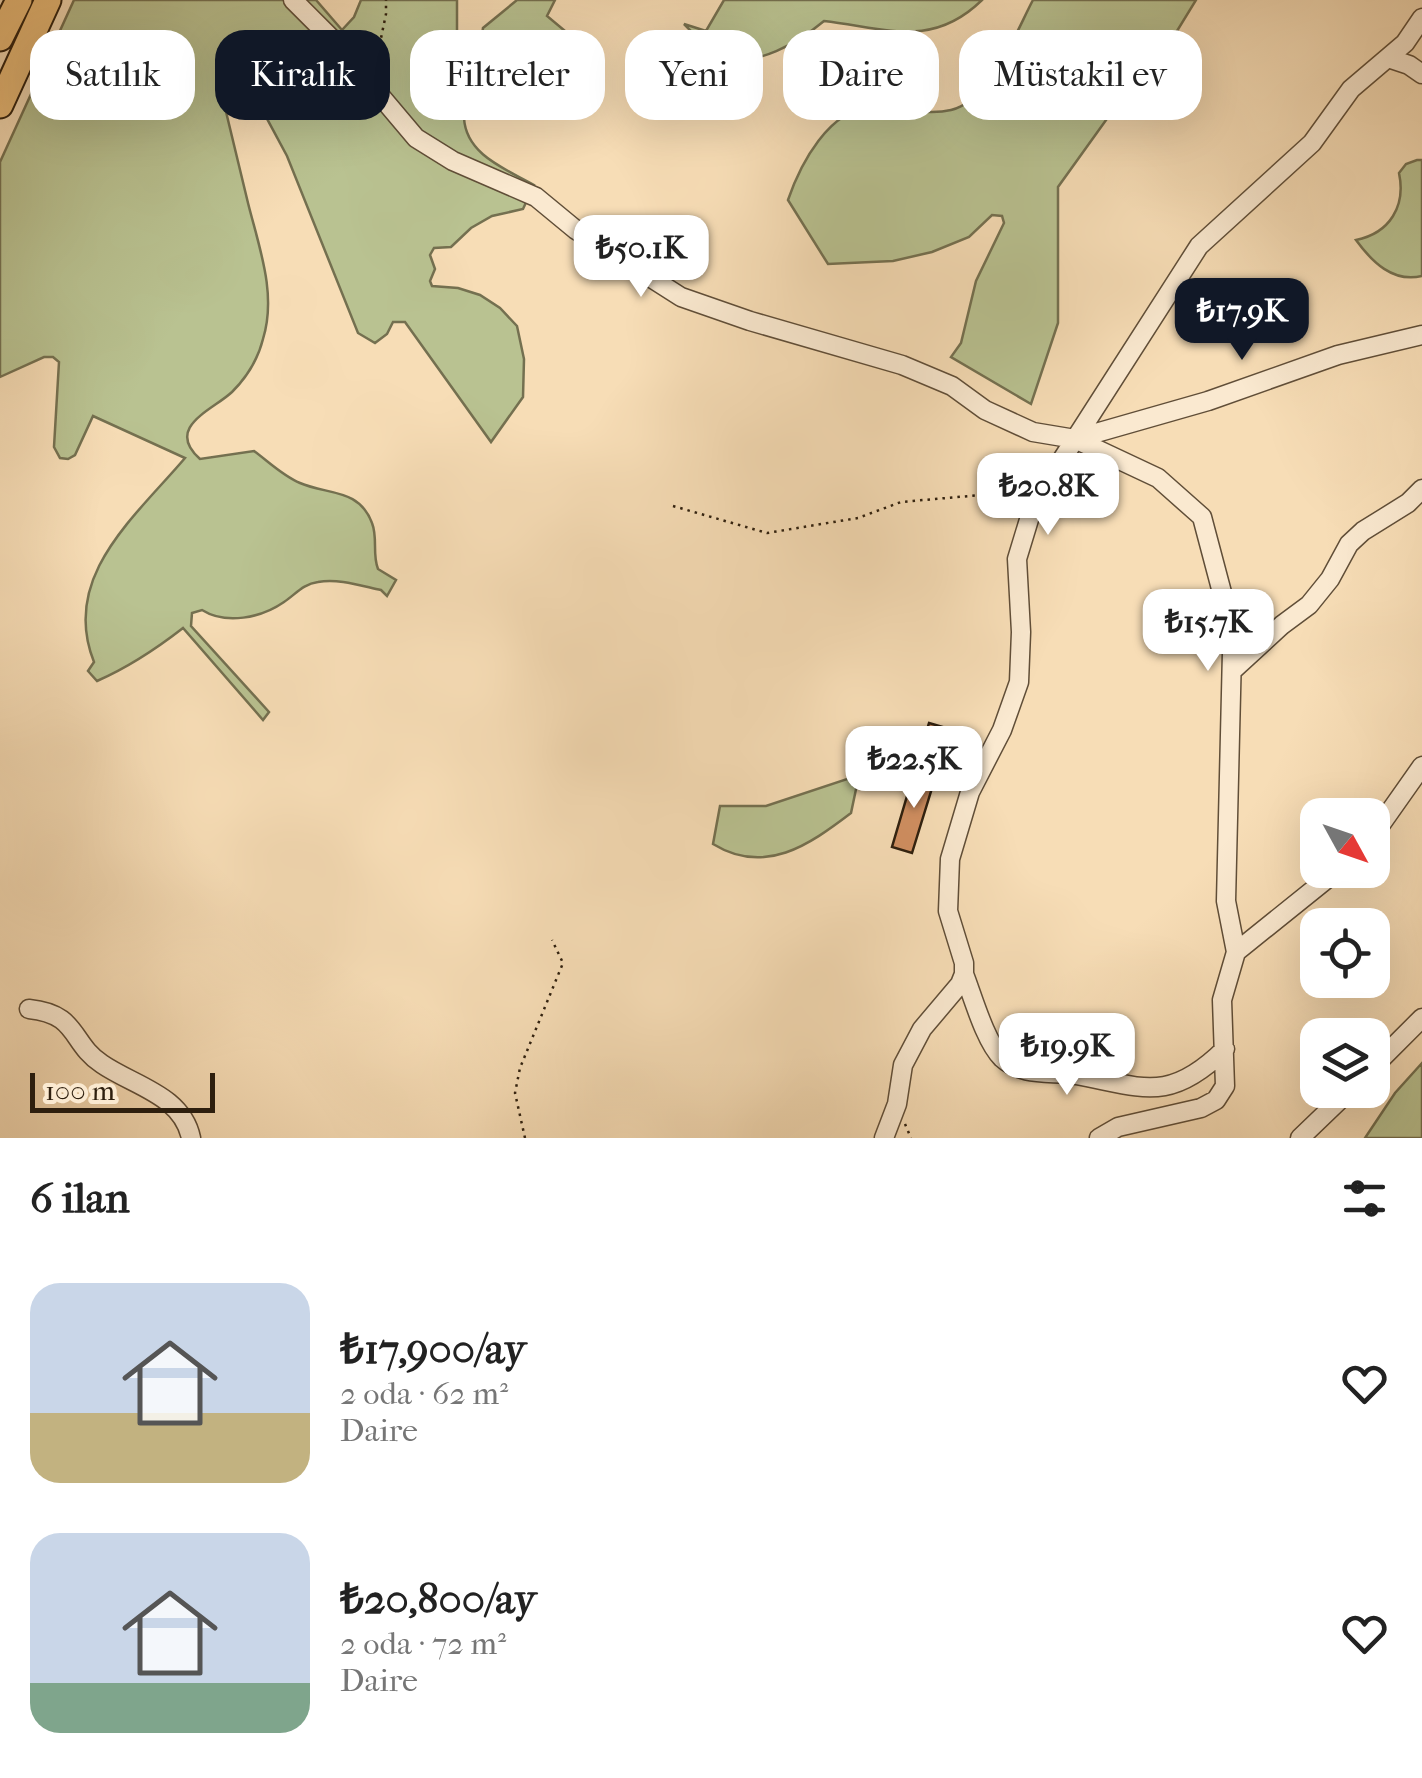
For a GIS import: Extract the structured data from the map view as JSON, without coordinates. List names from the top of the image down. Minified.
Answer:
{"scale_bar":"100 m","north":"bottom right","page":{"chip":["Satılık","Kiralık","Filtreler","Yeni","Daire","Müstakil ev"],"price":["₺50.1K","₺17.9K","₺20.8K","₺15.7K","₺22.5K","₺19.9K"],"scale":"100 m","heading":"6 ilan","list":[{"name":"₺17,900/ay","note":"2 oda · 62 m² · Daire"},{"name":"₺20,800/ay","note":"2 oda · 72 m² · Daire"}]}}
